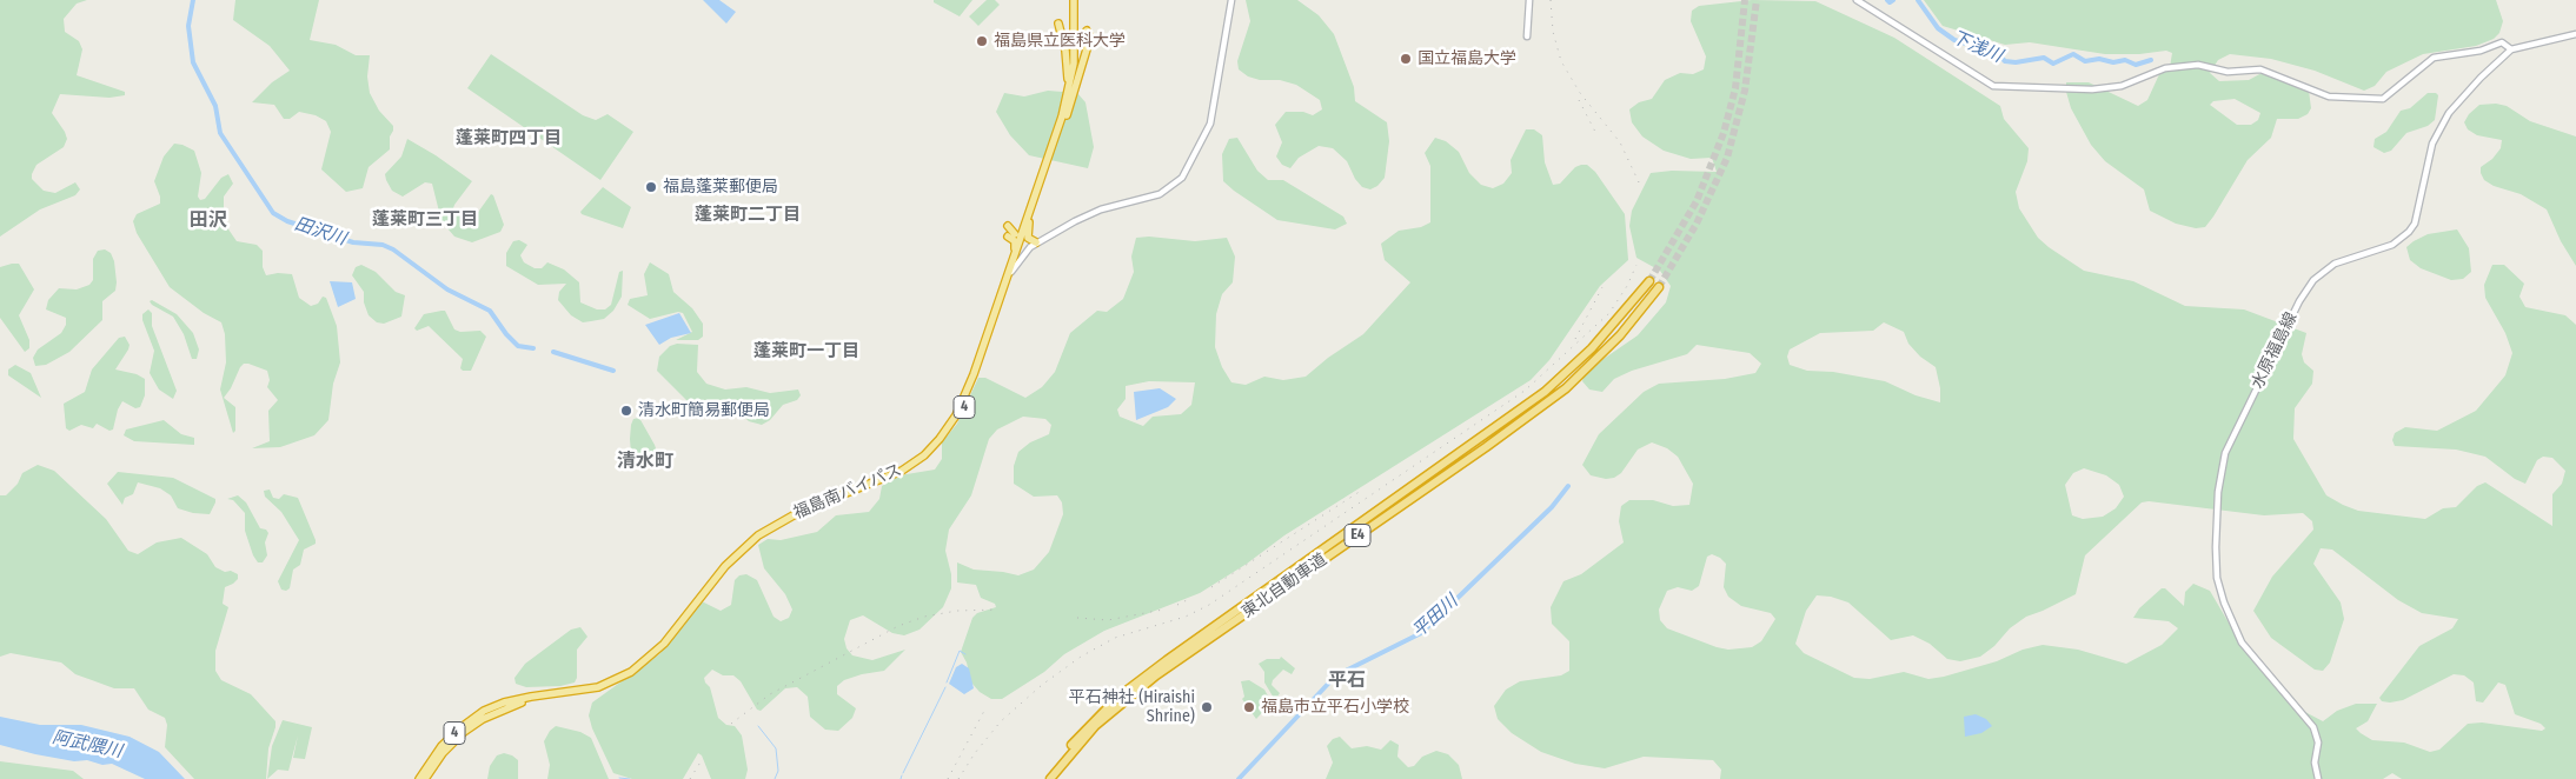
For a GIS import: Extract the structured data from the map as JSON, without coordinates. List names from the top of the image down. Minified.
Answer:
{"streets":{"highway":["4","福島南バイパス","E4","東北自動車道"],"main road":["水原福島線"]},"districts":["蓬莱町四丁目","蓬莱町二丁目","蓬莱町三丁目","田沢","蓬莱町一丁目","清水町","平石"],"water":["下浅川","田沢川","平田川","阿武隈川"],"places":["福島県立医科大学","国立福島大学","福島蓬莱郵便局","清水町簡易郵便局","平石神社 (Hiraishi Shrine)","福島市立平石小学校"]}
